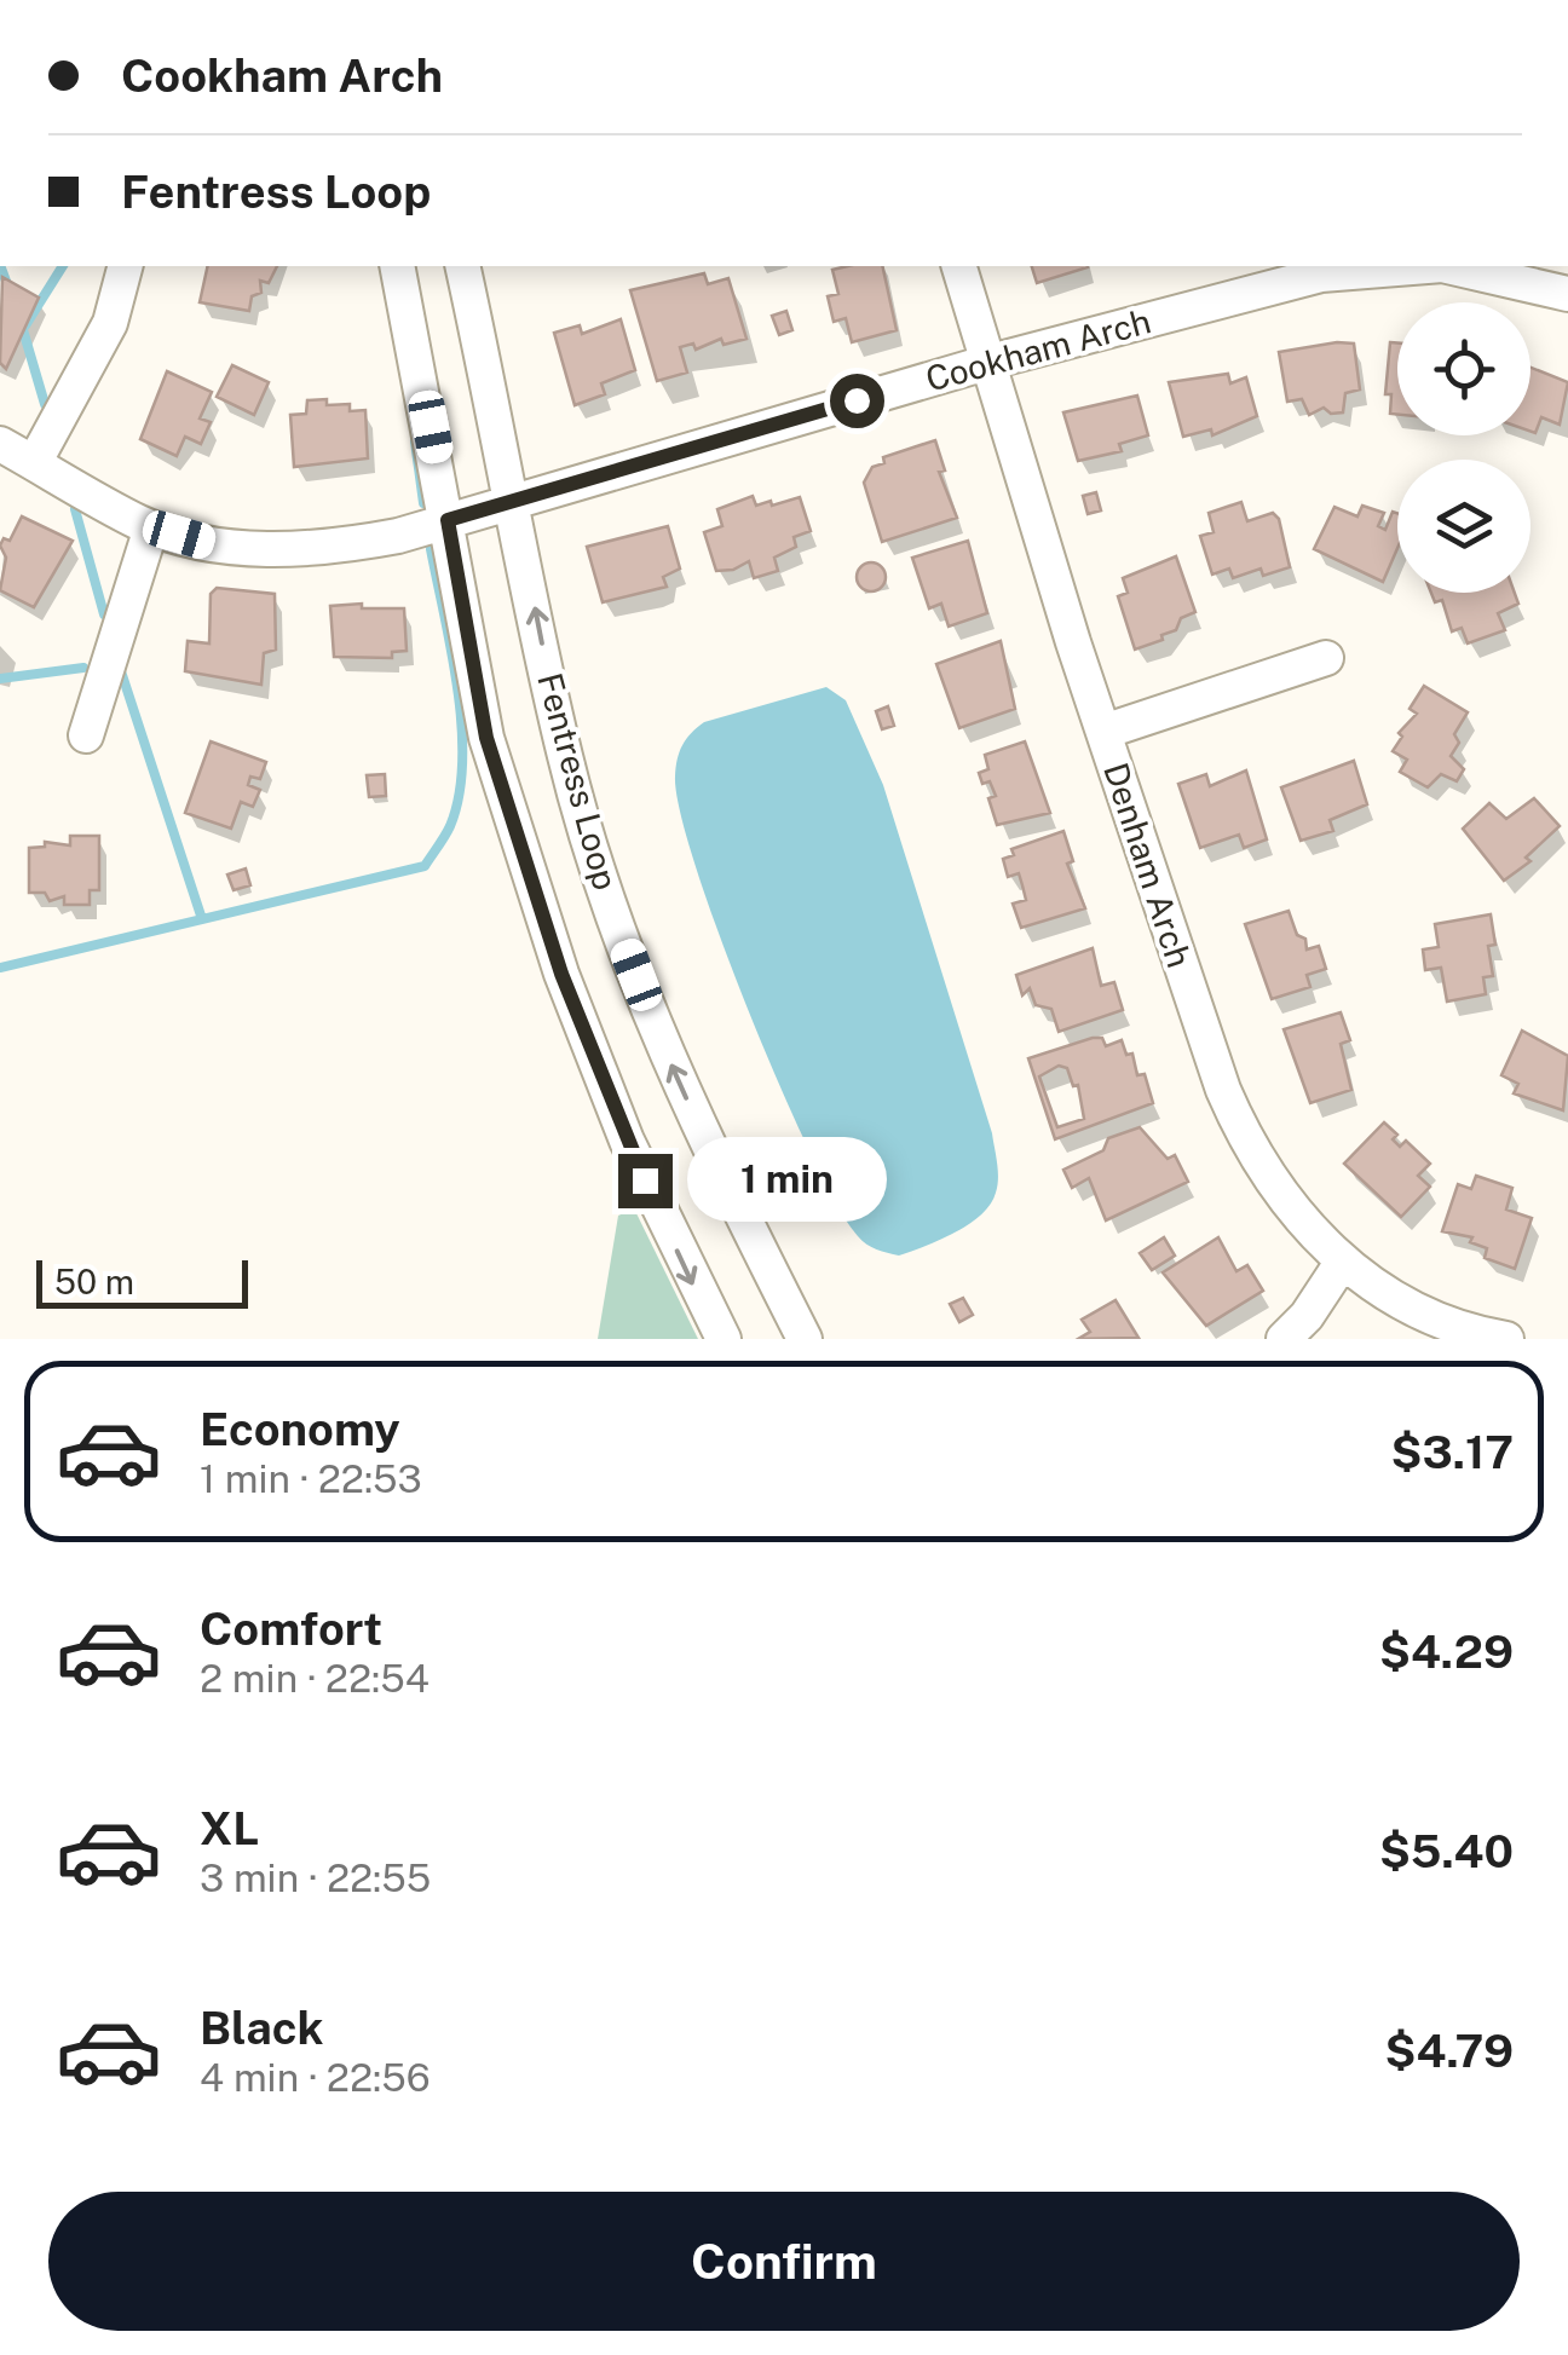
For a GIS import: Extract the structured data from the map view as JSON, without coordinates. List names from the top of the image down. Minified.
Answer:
{"streets":{"street":["Cookham Arch","Fentress Loop","Denham Arch"]},"crossings":[["Cookham Arch","Fentress Loop"],["Cookham Arch","Denham Arch"]],"scale_bar":"50 m","page":{"banner":["Cookham Arch","Fentress Loop"],"bubble":"1 min","scale":"50 m","list":[{"name":"Economy","note":"1 min · 22:53","value":"$3.17"},{"name":"Comfort","note":"2 min · 22:54","value":"$4.29"},{"name":"XL","note":"3 min · 22:55","value":"$5.40"},{"name":"Black","note":"4 min · 22:56","value":"$4.79"}],"buttons":"Confirm"}}
